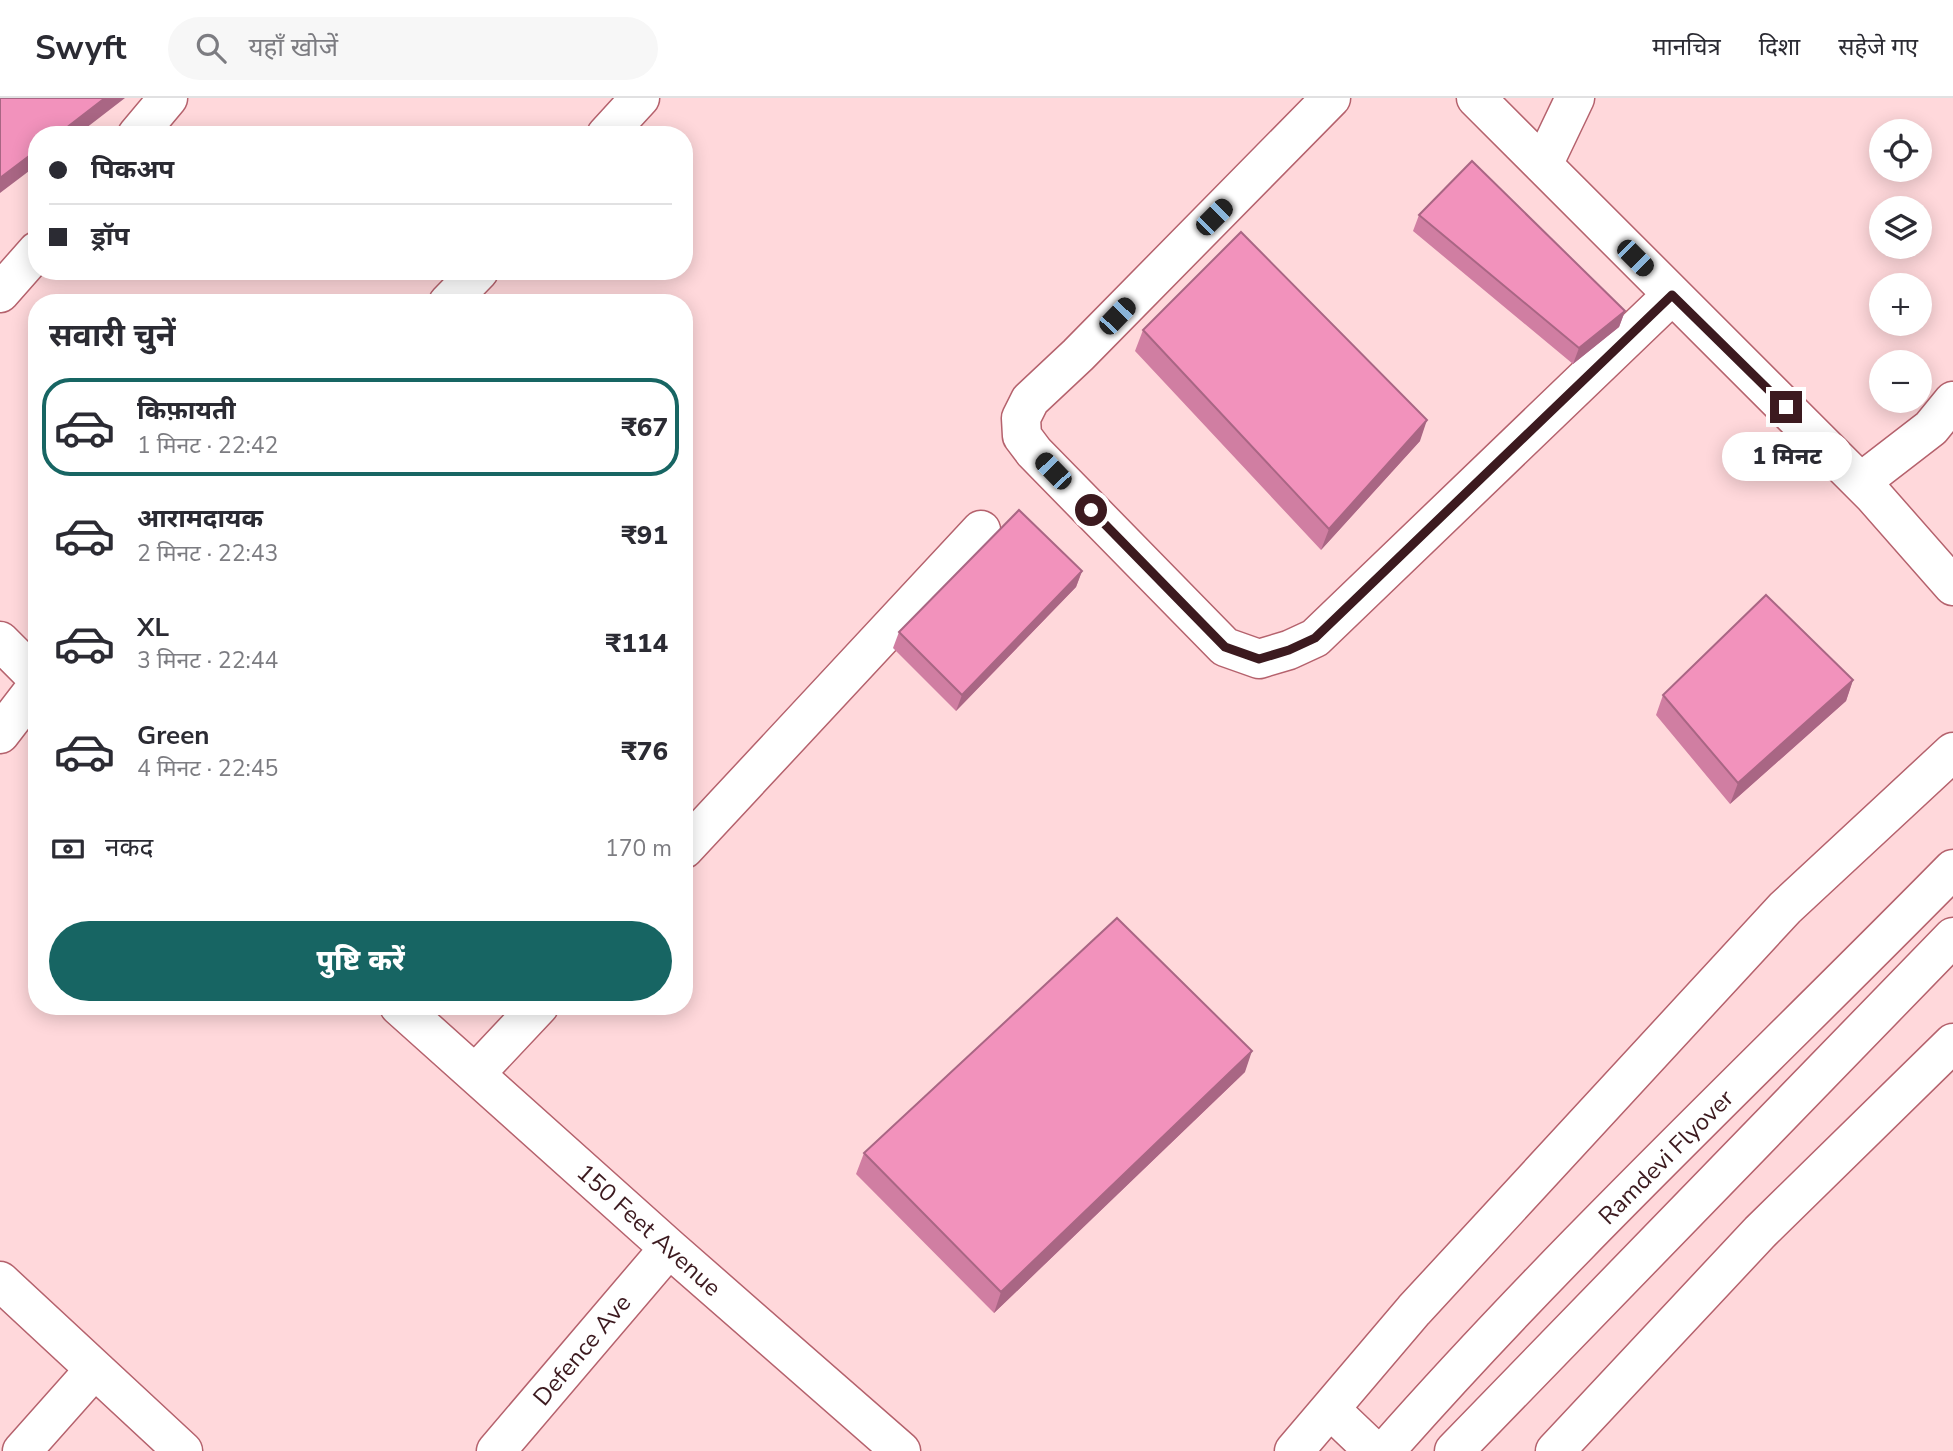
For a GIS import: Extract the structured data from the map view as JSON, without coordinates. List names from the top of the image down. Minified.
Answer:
{"streets":{"main road":["Ramdevi Flyover","150 Feet Avenue","Defence Ave"]},"crossings":[["150 Feet Avenue","Defence Ave"]],"page":{"header":"Swyft","search":"यहाँ खोजें","nav":["मानचित्र","दिशा","सहेजे गए"],"map_buttons":["+","−"],"banner":["पिकअप","ड्रॉप"],"heading":"सवारी चुनें","list":[{"name":"किफ़ायती","note":"1 मिनट · 22:42","value":"₹67"},{"name":"आरामदायक","note":"2 मिनट · 22:43","value":"₹91"},{"name":"XL","note":"3 मिनट · 22:44","value":"₹114"},{"name":"Green","note":"4 मिनट · 22:45","value":"₹76"}],"bubble":"1 मिनट","pay":["नकद","170 m"],"buttons":"पुष्टि करें"}}
